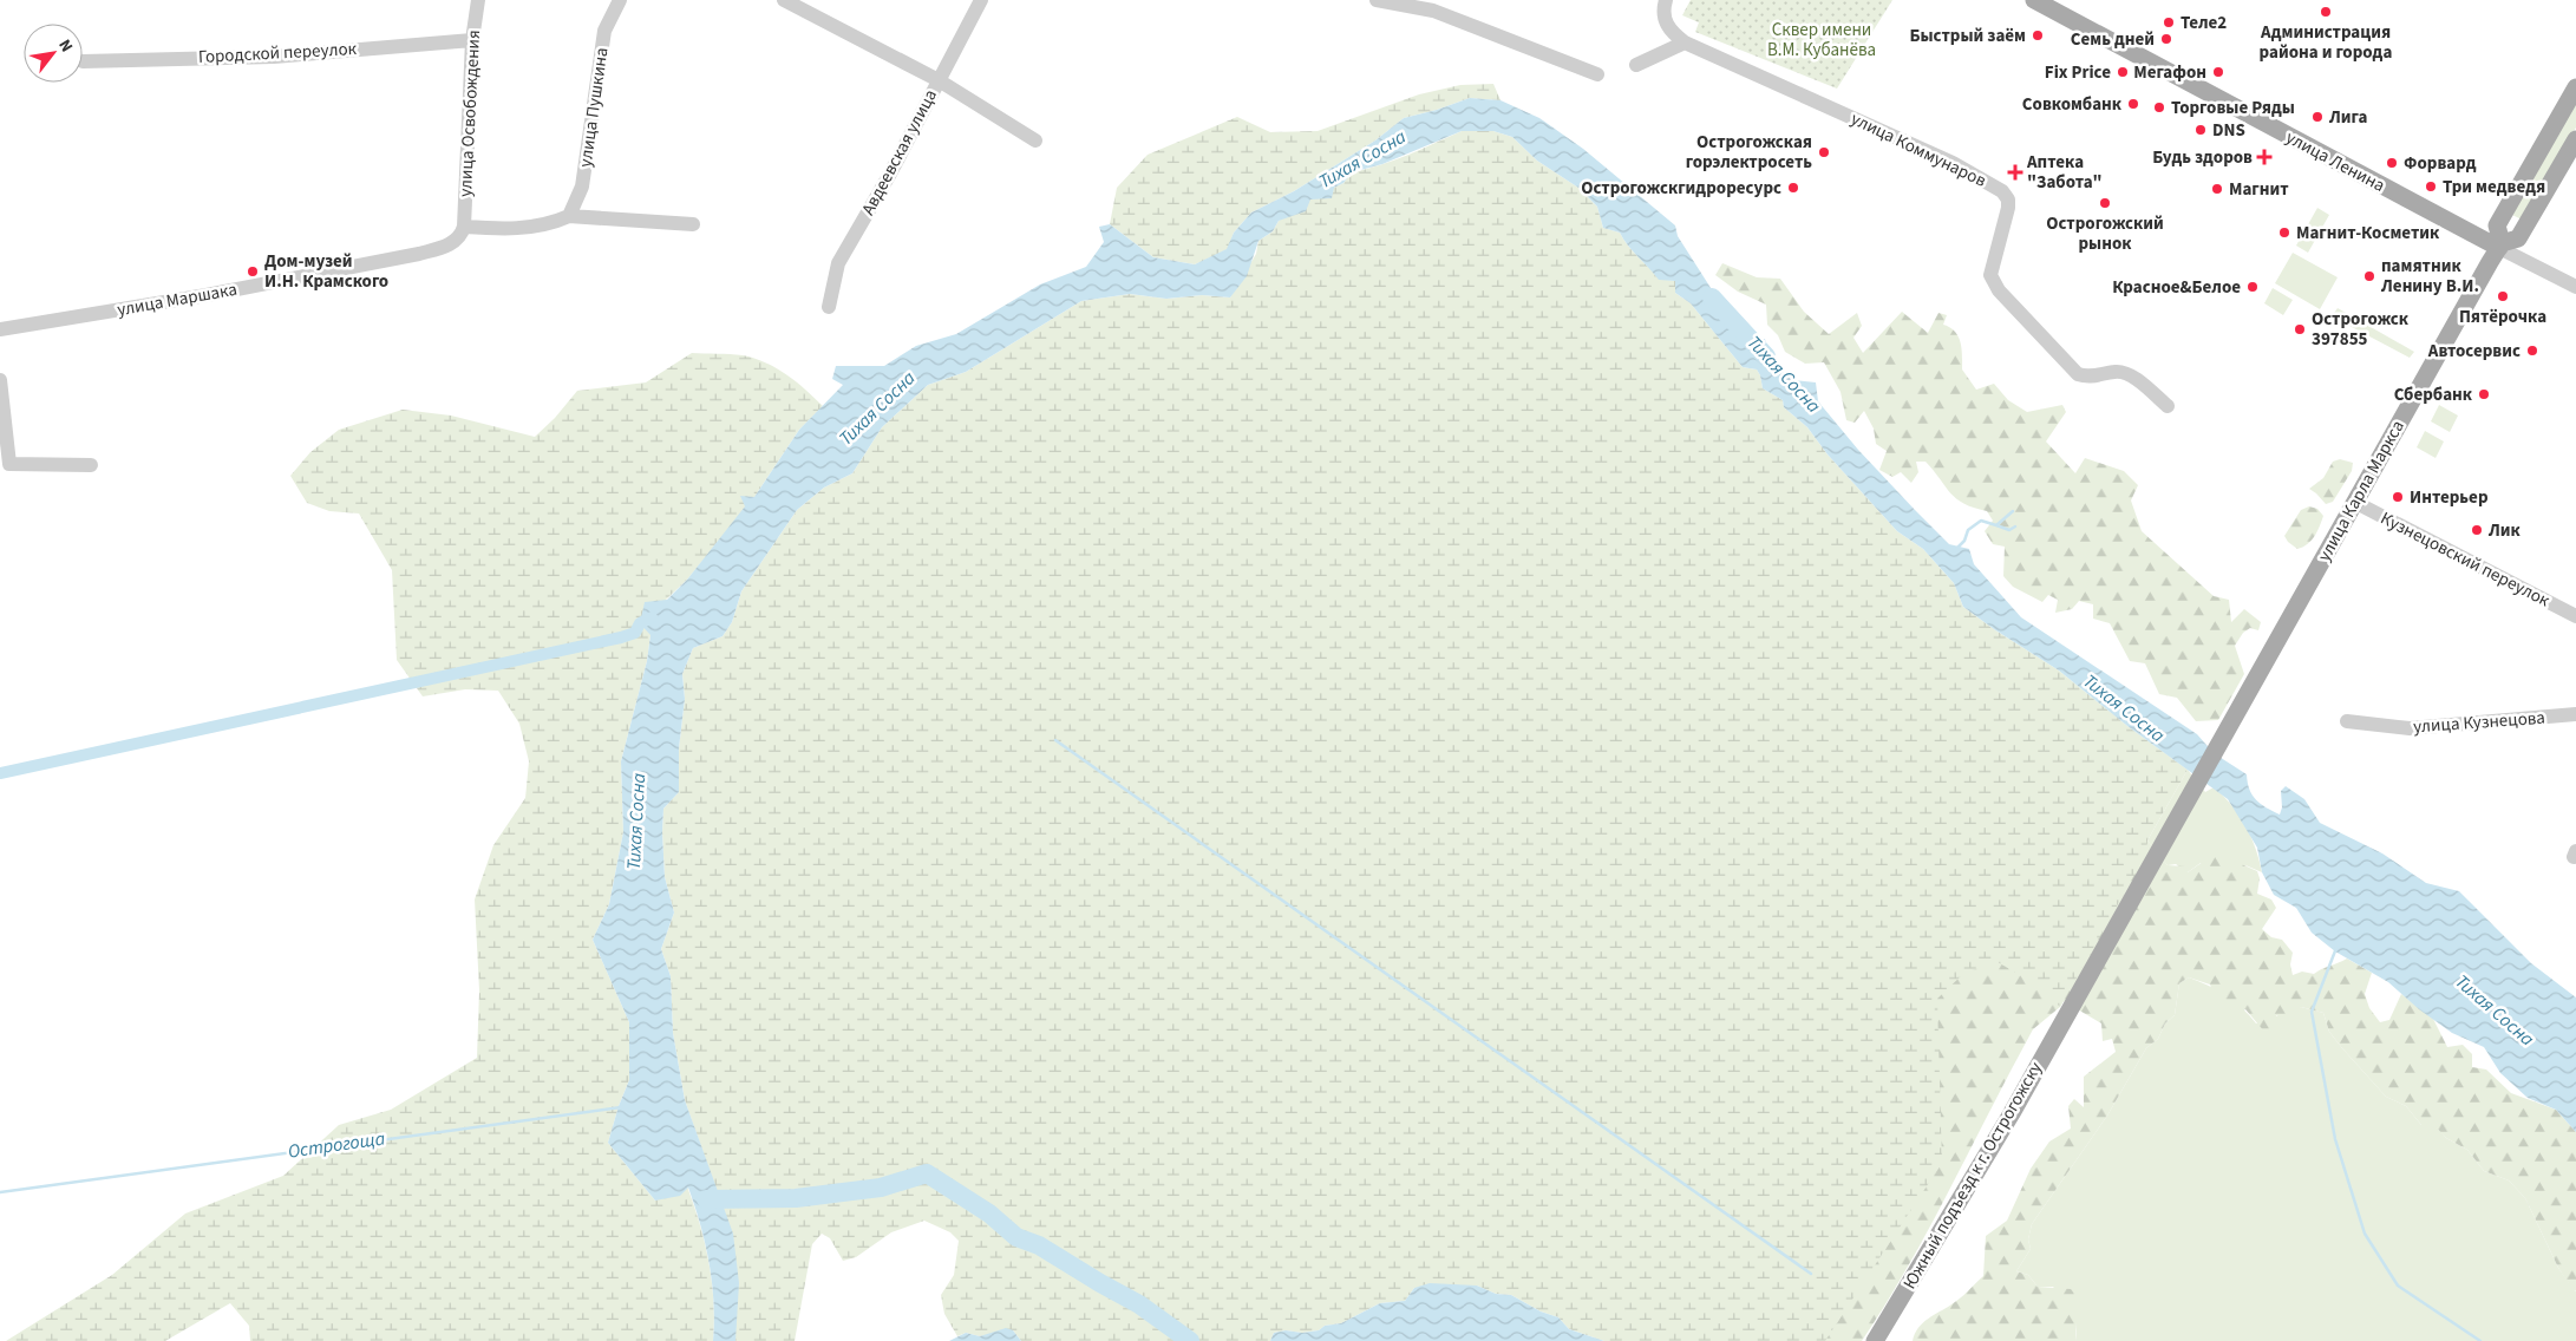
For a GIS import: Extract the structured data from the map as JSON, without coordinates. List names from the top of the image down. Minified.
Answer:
{"streets":{"main road":["улица Ленина","улица Карла Маркса","Южный подъезд к г. Острогожску"],"street":["Городской переулок","улица Пушкина","улица Освобождения","улица Коммунаров","Авдеевская улица","улица Маршака","Кузнецовский переулок","улица Кузнецова"]},"crossings":[["Городской переулок","улица Освобождения"],["улица Освобождения","улица Маршака"],["улица Ленина","улица Карла Маркса"],["улица Карла Маркса","Кузнецовский переулок"],["улица Карла Маркса","Южный подъезд к г. Острогожску"]],"water":["Тихая Сосна","Острогоща"],"parks":["Сквер имени В.М. Кубанёва"],"places":{"other":["Администрация района и города","Теле2","Быстрый заём","Семь дней","Fix Price","Мегафон","Совкомбанк","Торговые Ряды","Лига","DNS","Острогожская горэлектросеть","Форвард","Три медведя","Острогожскгидроресурс","Магнит","Острогожский рынок","Магнит-Косметик","Дом-музей И.Н. Крамского","памятник Ленину В.И.","Красное&Белое","Пятёрочка","Острогожск 397855","Автосервис","Сбербанк","Интерьер","Лик"],"health":["Будь здоров","Аптека \"Забота\""]},"north":"top right"}
